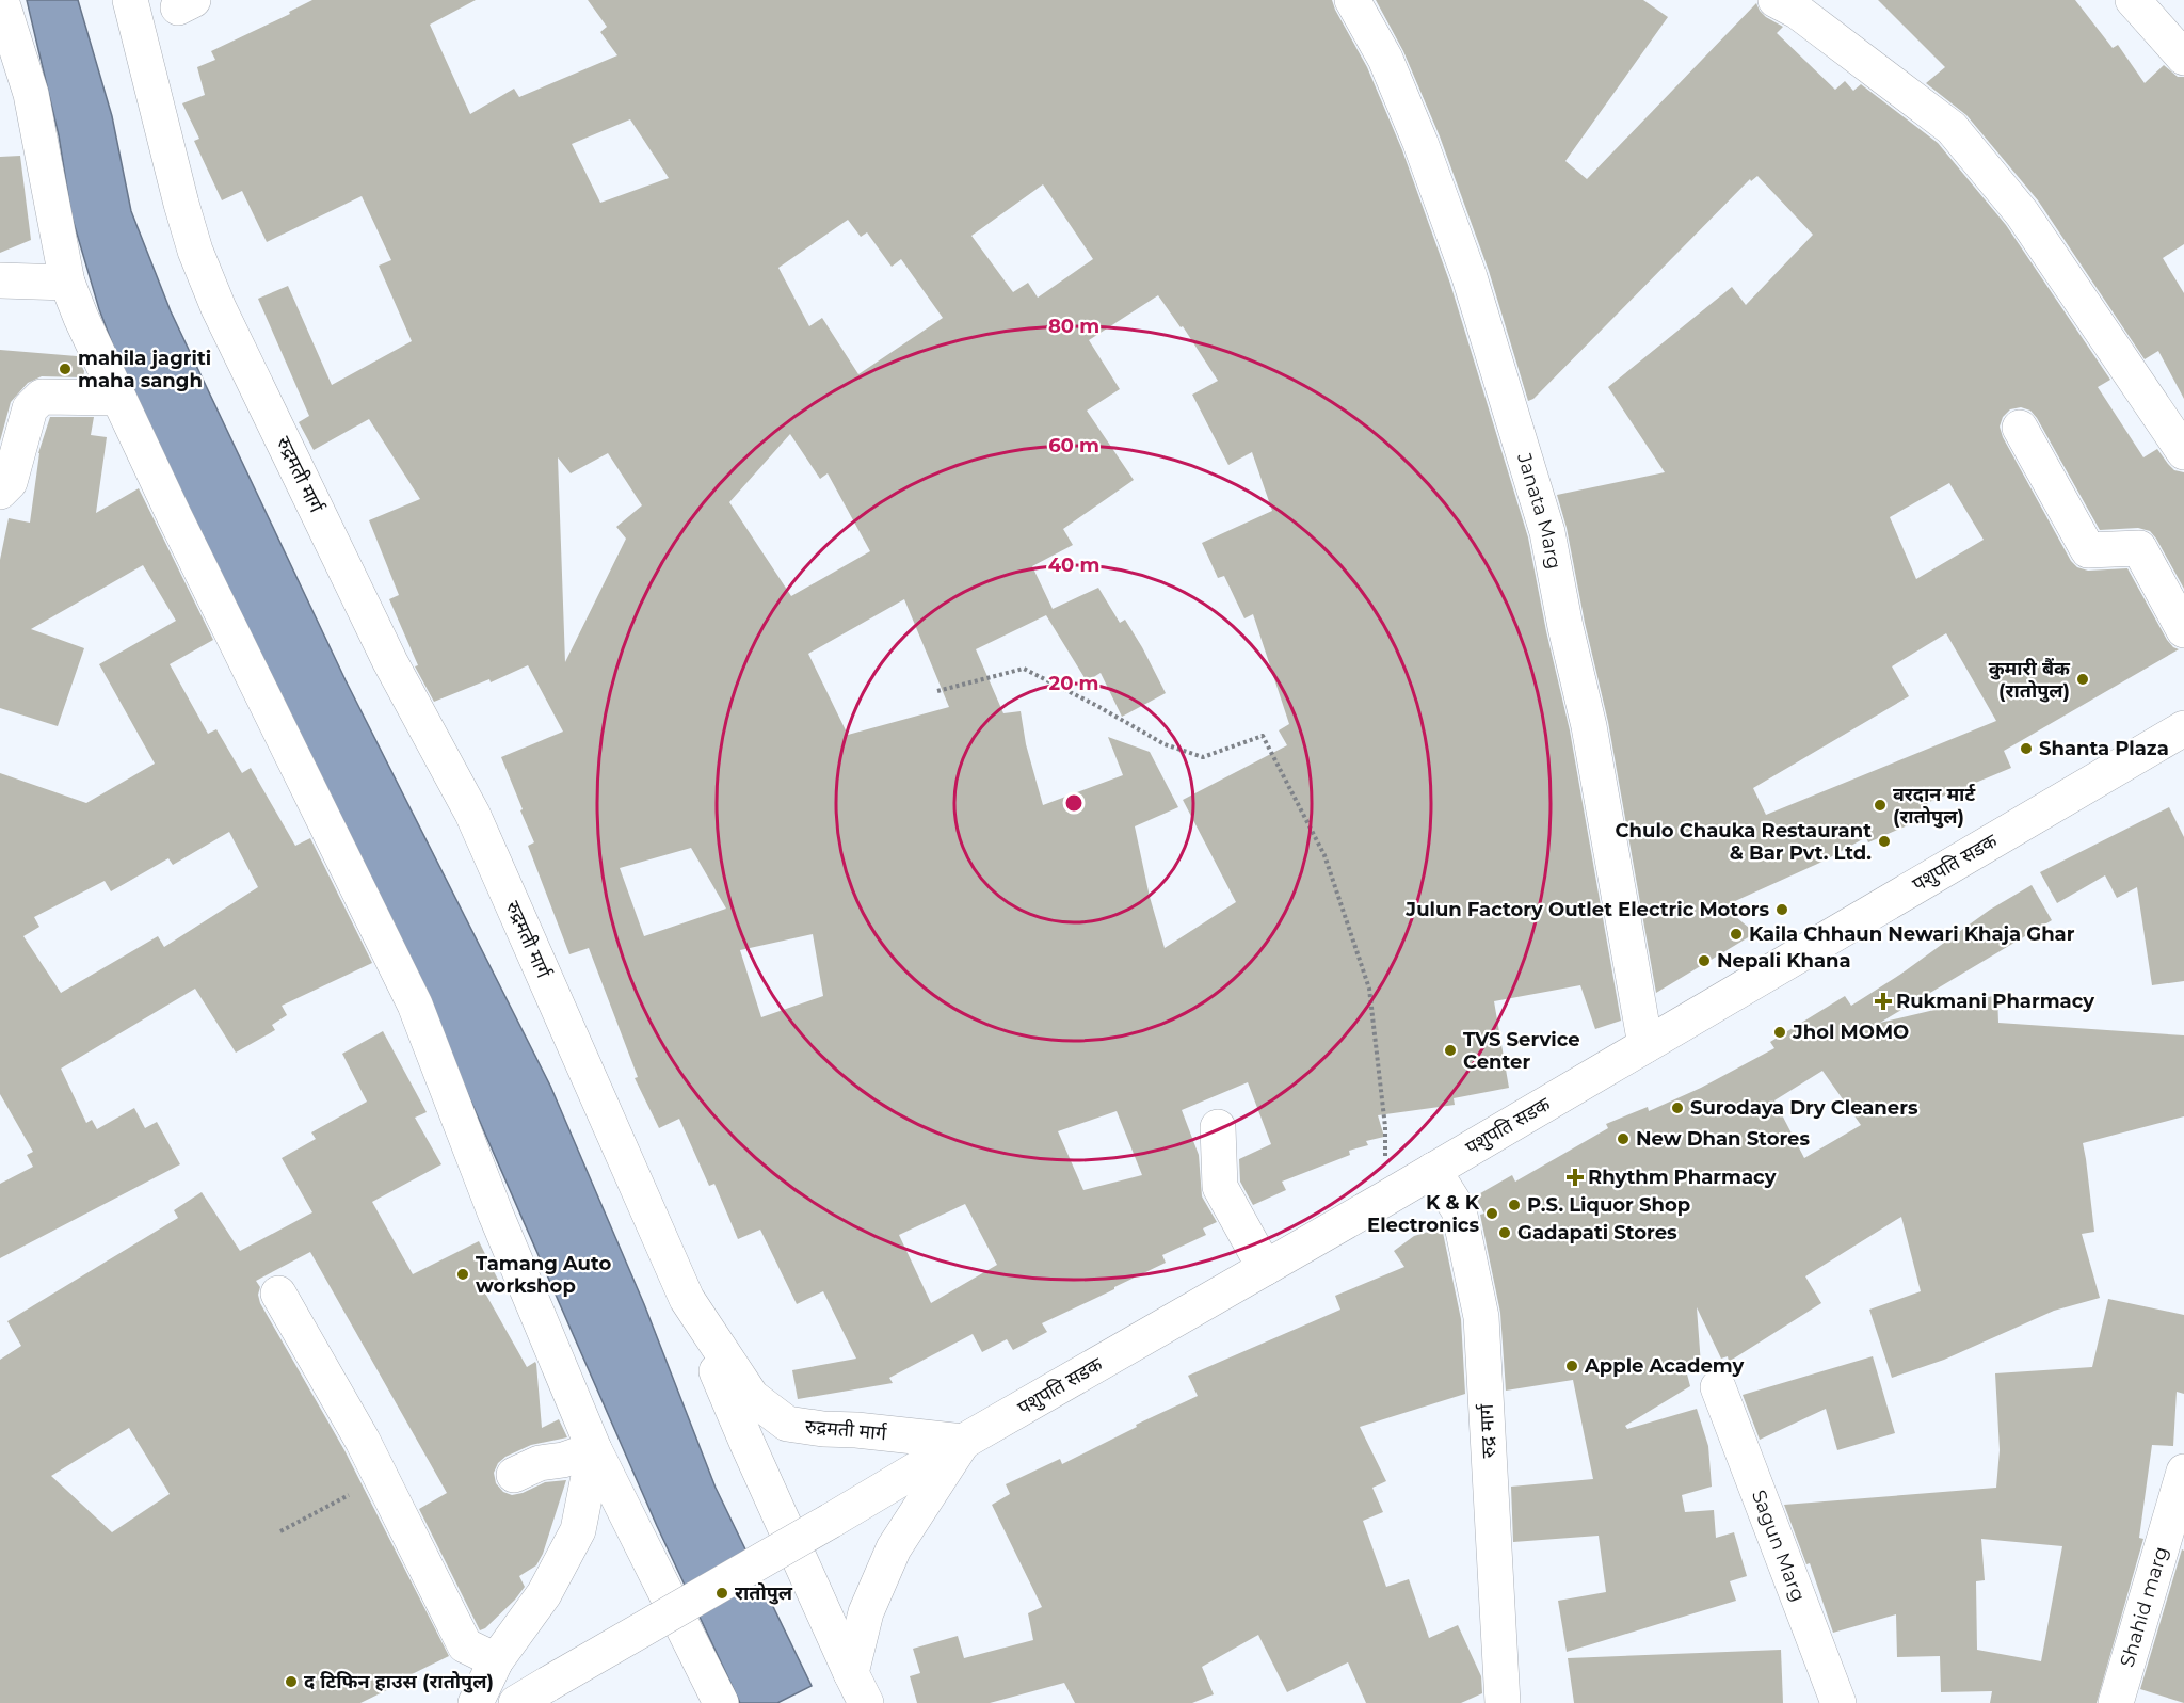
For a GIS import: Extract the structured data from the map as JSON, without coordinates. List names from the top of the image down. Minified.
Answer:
{"streets":{"street":["रुद्रमती मार्ग","Janata Marg","पशुपति सडक","रुद्र मार्ग","Sagun Marg","Shahid marg"]},"crossings":[["रुद्रमती मार्ग","पशुपति सडक"],["Janata Marg","पशुपति सडक"],["पशुपति सडक","रुद्र मार्ग"]],"places":{"other":["mahila jagriti maha sangh","कुमारी बैंक (रातोपुल)","Shanta Plaza","वरदान मार्ट (रातोपुल)","Chulo Chauka Restaurant & Bar Pvt. Ltd.","Julun Factory Outlet Electric Motors","Kaila Chhaun Newari Khaja Ghar","Nepali Khana","Jhol MOMO","TVS Service Center","Surodaya Dry Cleaners","New Dhan Stores","P.S. Liquor Shop","K & K Electronics","Gadapati Stores","Tamang Auto workshop","Apple Academy","रातोपुल","द टिफिन हाउस (रातोपुल)"],"health":["Rukmani Pharmacy","Rhythm Pharmacy"]},"rings":["80 m","60 m","40 m","20 m"]}
